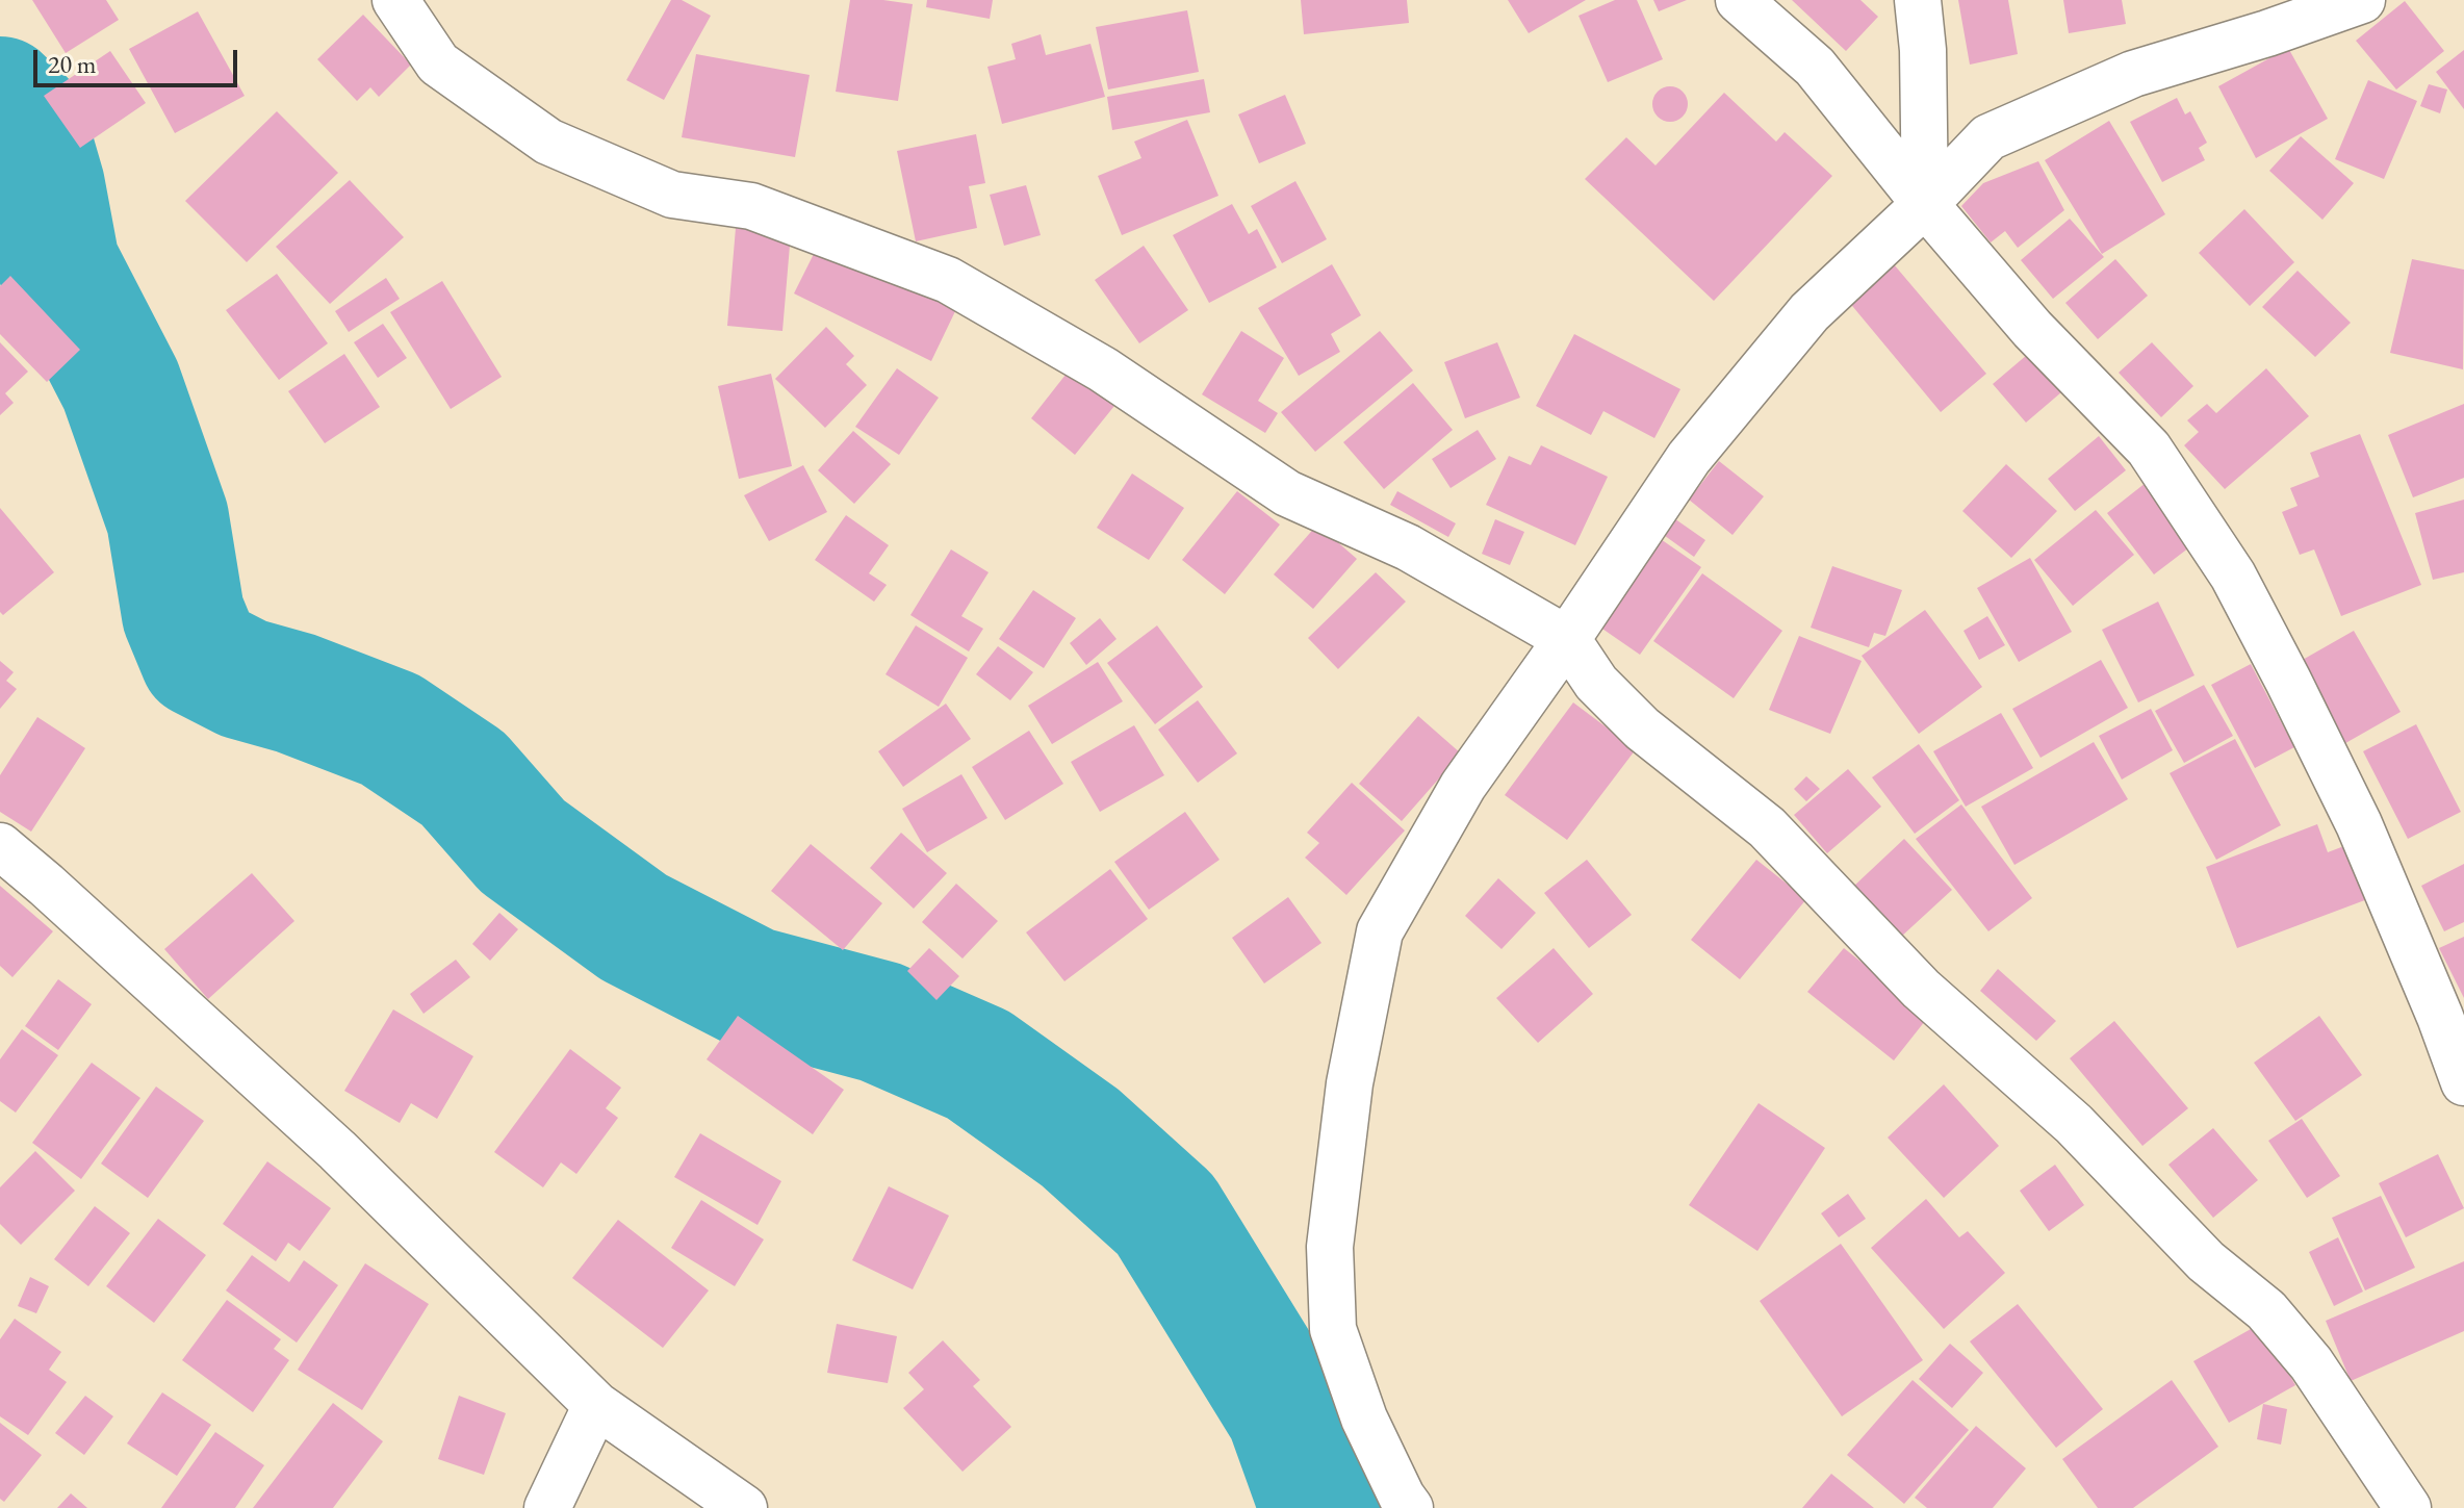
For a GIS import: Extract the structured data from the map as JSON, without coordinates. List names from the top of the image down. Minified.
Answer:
{"scale_bar":"20 m"}
